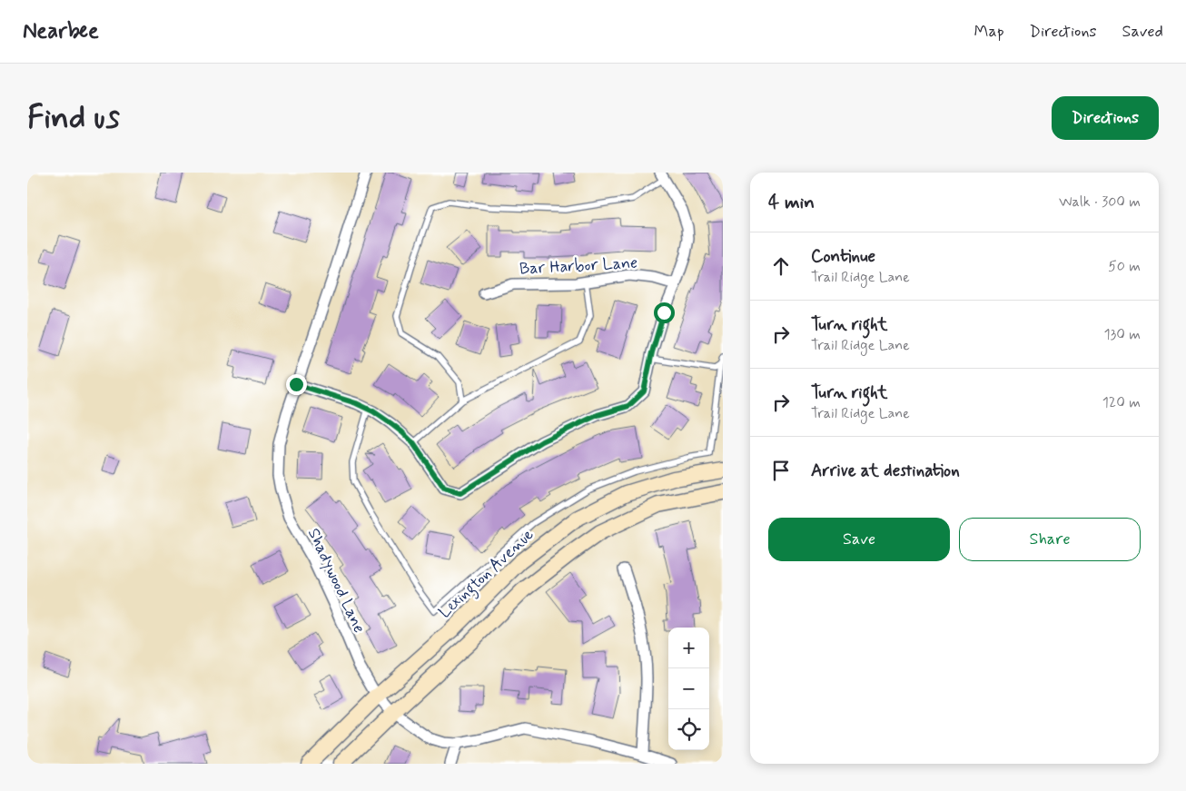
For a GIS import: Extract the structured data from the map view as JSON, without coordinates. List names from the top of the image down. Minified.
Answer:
{"streets":{"street":["Bar Harbor Lane","Lexington Avenue","Shadywood Lane"]},"crossings":[["Lexington Avenue","Shadywood Lane"]],"page":{"header":"Nearbee","nav":["Map","Directions","Saved"],"buttons":["Directions",["Save","Share"]],"title":"Find us","heading":["4 min","Walk · 300 m"],"list":[["Continue","Trail Ridge Lane","50 m"],["Turn right","Trail Ridge Lane","130 m"],["Turn right","Trail Ridge Lane","120 m"],"Arrive at destination"],"map_buttons":["+","−"]}}
